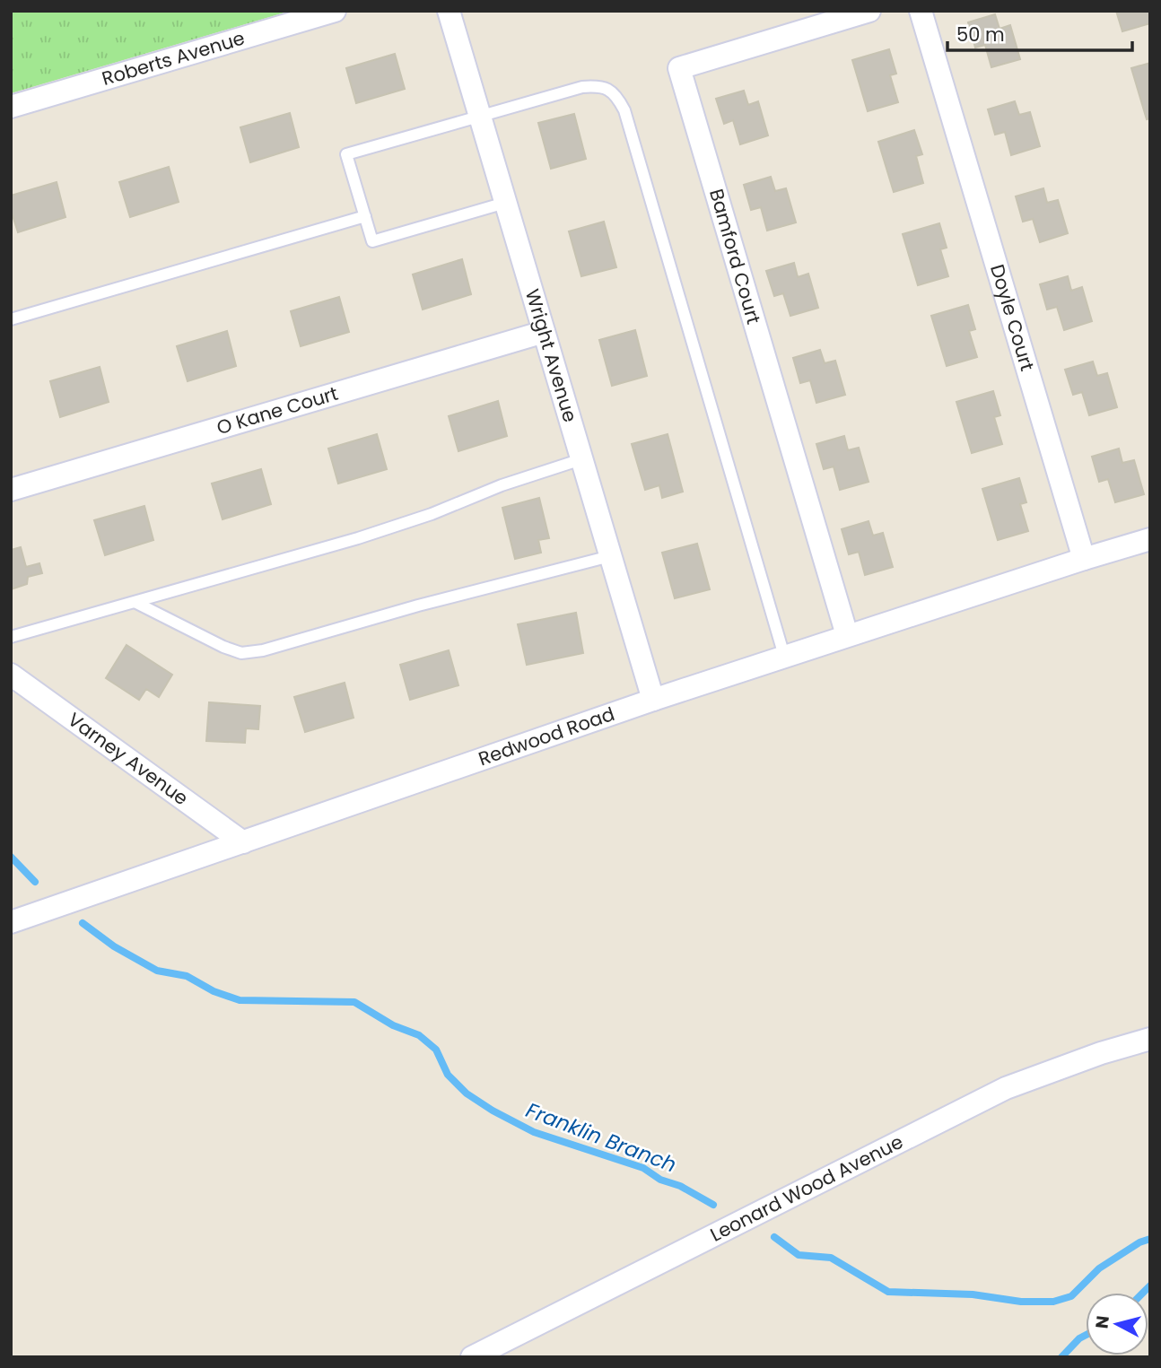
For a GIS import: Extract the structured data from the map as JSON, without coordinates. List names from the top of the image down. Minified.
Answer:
{"streets":{"street":["Roberts Avenue","Bamford Court","Doyle Court","Wright Avenue","O Kane Court","Redwood Road","Varney Avenue","Leonard Wood Avenue"]},"crossings":[["Bamford Court","Redwood Road"],["Doyle Court","Redwood Road"],["Wright Avenue","O Kane Court"],["Wright Avenue","Redwood Road"],["Redwood Road","Varney Avenue"]],"water":["Franklin Branch"],"scale_bar":"50 m","north":"left"}
